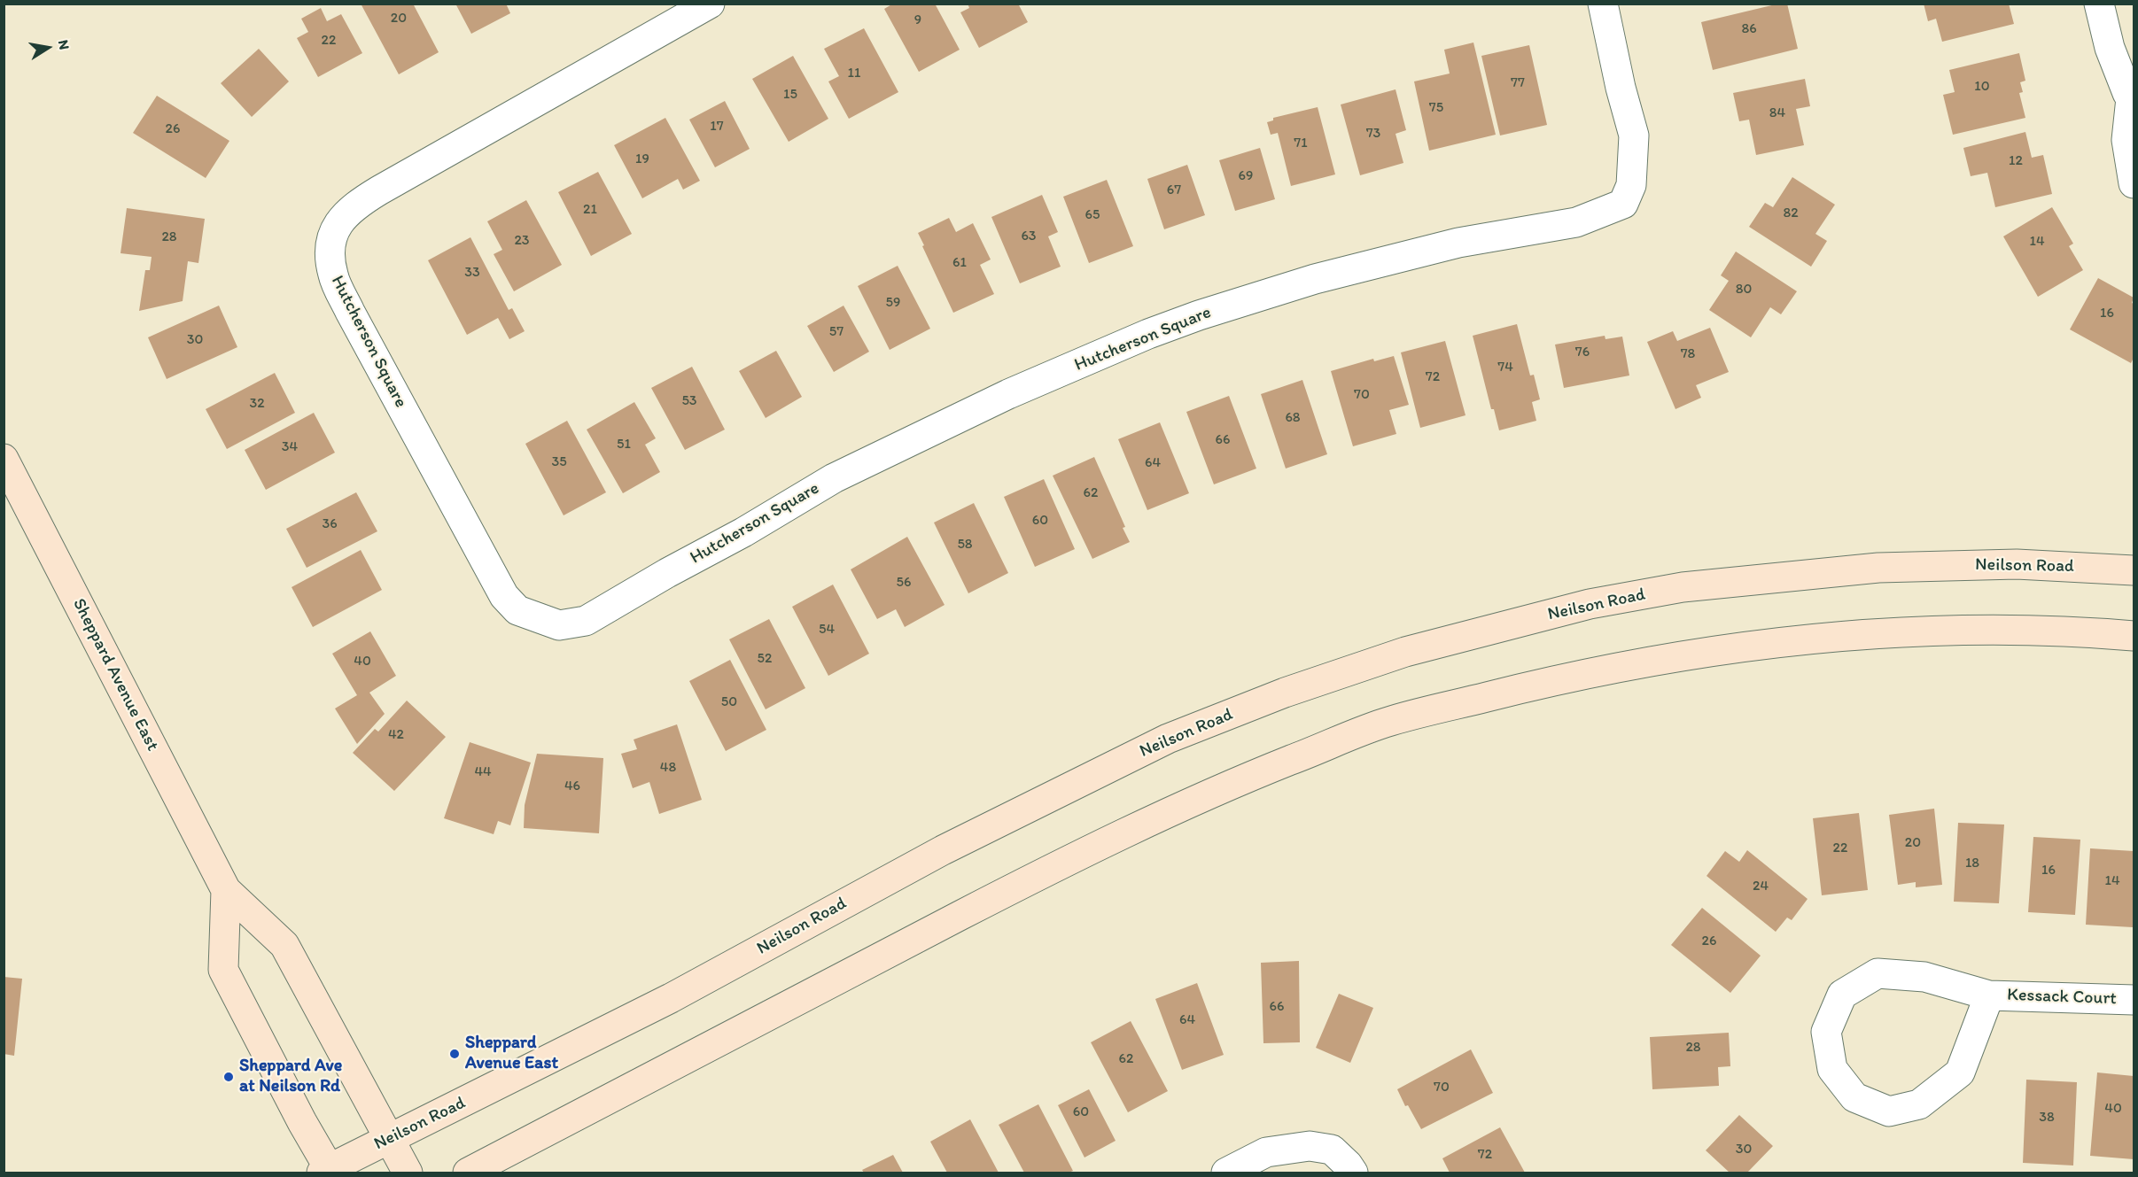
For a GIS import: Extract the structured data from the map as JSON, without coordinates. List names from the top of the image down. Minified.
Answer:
{"streets":{"main road":["Neilson Road","Sheppard Avenue East"],"street":["Hutcherson Square","Kessack Court"]},"crossings":[["Neilson Road","Sheppard Avenue East"]],"places":["Sheppard Avenue East","Sheppard Ave at Neilson Rd"],"house_numbers":["20","9","86","22","11","77","10","15","75","84","17","26","73","71","19","12","69","67","21","82","65","63","28","23","14","61","33","80","59","16","57","30","76","78","74","72","70","53","32","68","66","51","34","35","64","62","60","36","58","56","54","52","40","50","42","48","44","46","20","22","18","16","14","24","26","66","64","28","62","70","40","60","38","30","72"],"north":"right"}
